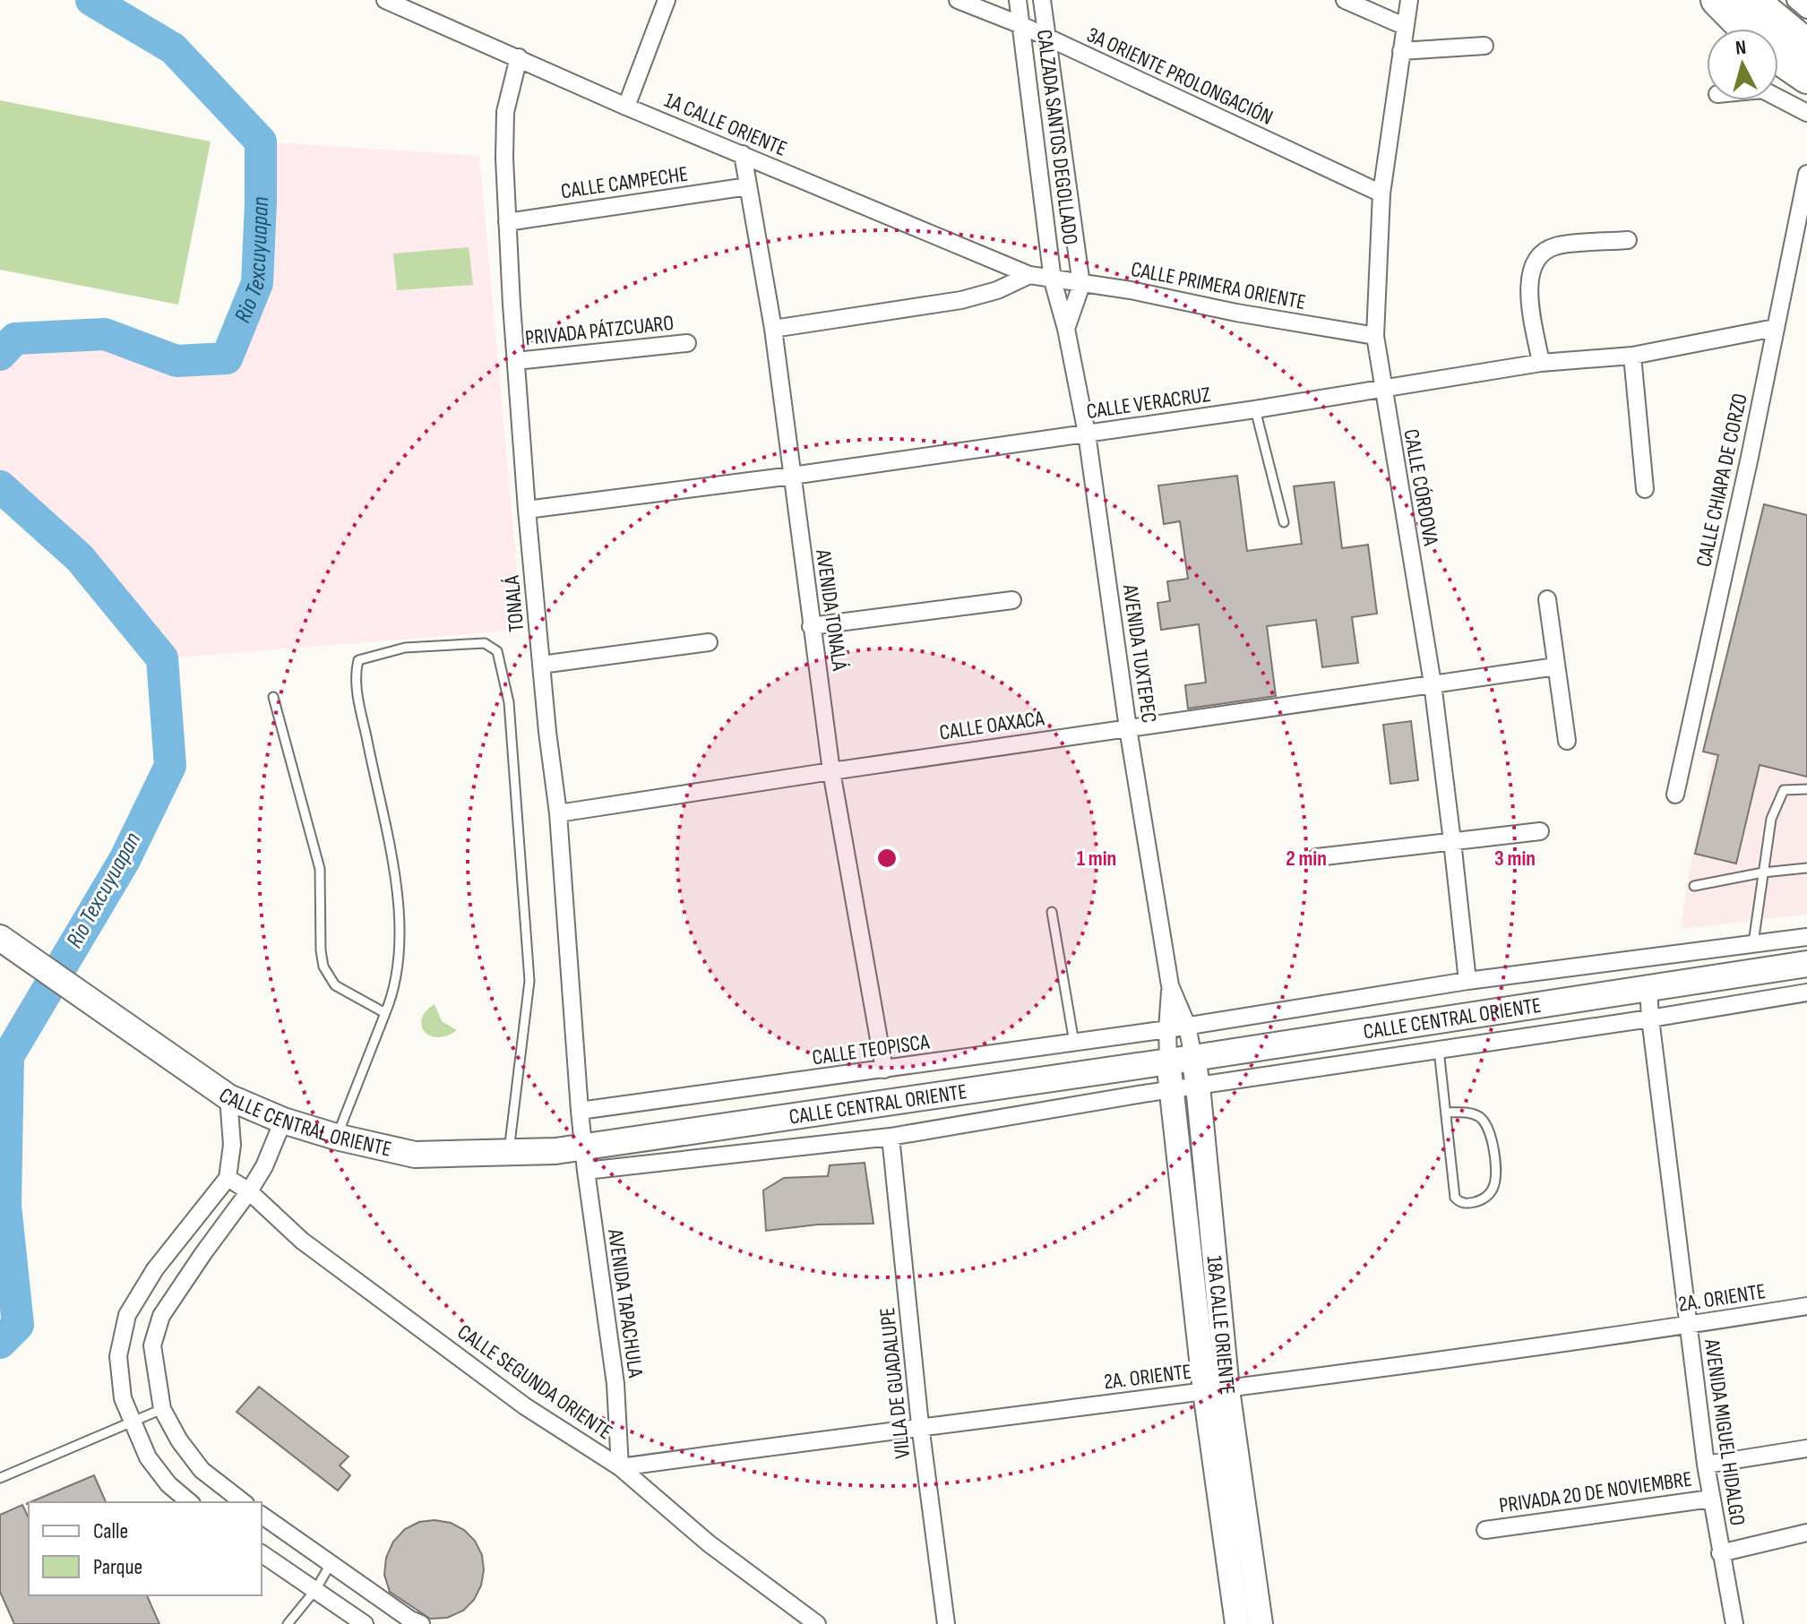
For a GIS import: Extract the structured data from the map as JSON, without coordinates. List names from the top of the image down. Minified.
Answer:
{"streets":{"main road":["CALLE CENTRAL ORIENTE","18A CALLE ORIENTE"],"street":["3A ORIENTE PROLONGACIÓN","1A CALLE ORIENTE","CALZADA SANTOS DEGOLLADO","CALLE CAMPECHE","CALLE PRIMERA ORIENTE","PRIVADA PÁTZCUARO","CALLE VERACRUZ","CALLE CHIAPA DE CORZO","CALLE CÓRDOVA","TONALÁ","AVENIDA TONALÁ","AVENIDA TUXTEPEC","CALLE OAXACA","CALLE TEOPISCA","2A. ORIENTE","AVENIDA TAPACHULA","CALLE SEGUNDA ORIENTE","VILLA DE GUADALUPE","AVENIDA MIGUEL HIDALGO","PRIVADA 20 DE NOVIEMBRE"]},"crossings":[["3A ORIENTE PROLONGACIÓN","CALZADA SANTOS DEGOLLADO"],["3A ORIENTE PROLONGACIÓN","CALLE CÓRDOVA"],["1A CALLE ORIENTE","CALZADA SANTOS DEGOLLADO"],["1A CALLE ORIENTE","CALLE PRIMERA ORIENTE"],["1A CALLE ORIENTE","TONALÁ"],["1A CALLE ORIENTE","AVENIDA TONALÁ"],["1A CALLE ORIENTE","AVENIDA TUXTEPEC"],["CALZADA SANTOS DEGOLLADO","CALLE PRIMERA ORIENTE"],["CALZADA SANTOS DEGOLLADO","AVENIDA TUXTEPEC"],["CALLE CAMPECHE","TONALÁ"],["CALLE CAMPECHE","AVENIDA TONALÁ"],["CALLE PRIMERA ORIENTE","CALLE CÓRDOVA"],["CALLE PRIMERA ORIENTE","AVENIDA TUXTEPEC"],["PRIVADA PÁTZCUARO","TONALÁ"],["CALLE VERACRUZ","CALLE CHIAPA DE CORZO"],["CALLE VERACRUZ","CALLE CÓRDOVA"],["CALLE VERACRUZ","TONALÁ"],["CALLE VERACRUZ","AVENIDA TONALÁ"],["CALLE VERACRUZ","AVENIDA TUXTEPEC"],["CALLE CÓRDOVA","CALLE OAXACA"],["CALLE CÓRDOVA","CALLE TEOPISCA"],["TONALÁ","CALLE OAXACA"],["TONALÁ","CALLE CENTRAL ORIENTE"],["TONALÁ","CALLE TEOPISCA"],["TONALÁ","AVENIDA TAPACHULA"],["AVENIDA TONALÁ","CALLE OAXACA"],["AVENIDA TONALÁ","CALLE TEOPISCA"],["AVENIDA TUXTEPEC","CALLE OAXACA"],["AVENIDA TUXTEPEC","CALLE TEOPISCA"],["AVENIDA TUXTEPEC","18A CALLE ORIENTE"],["CALLE CENTRAL ORIENTE","AVENIDA TAPACHULA"],["CALLE CENTRAL ORIENTE","18A CALLE ORIENTE"],["CALLE CENTRAL ORIENTE","AVENIDA MIGUEL HIDALGO"],["CALLE TEOPISCA","18A CALLE ORIENTE"],["2A. ORIENTE","AVENIDA TAPACHULA"],["2A. ORIENTE","18A CALLE ORIENTE"],["2A. ORIENTE","CALLE SEGUNDA ORIENTE"],["2A. ORIENTE","VILLA DE GUADALUPE"],["2A. ORIENTE","AVENIDA MIGUEL HIDALGO"],["AVENIDA TAPACHULA","CALLE SEGUNDA ORIENTE"],["AVENIDA MIGUEL HIDALGO","PRIVADA 20 DE NOVIEMBRE"]],"water":["Rio Texcuyuapan"],"legend":["Calle","Parque"],"north":"top","rings":["1 min","2 min","3 min"]}
